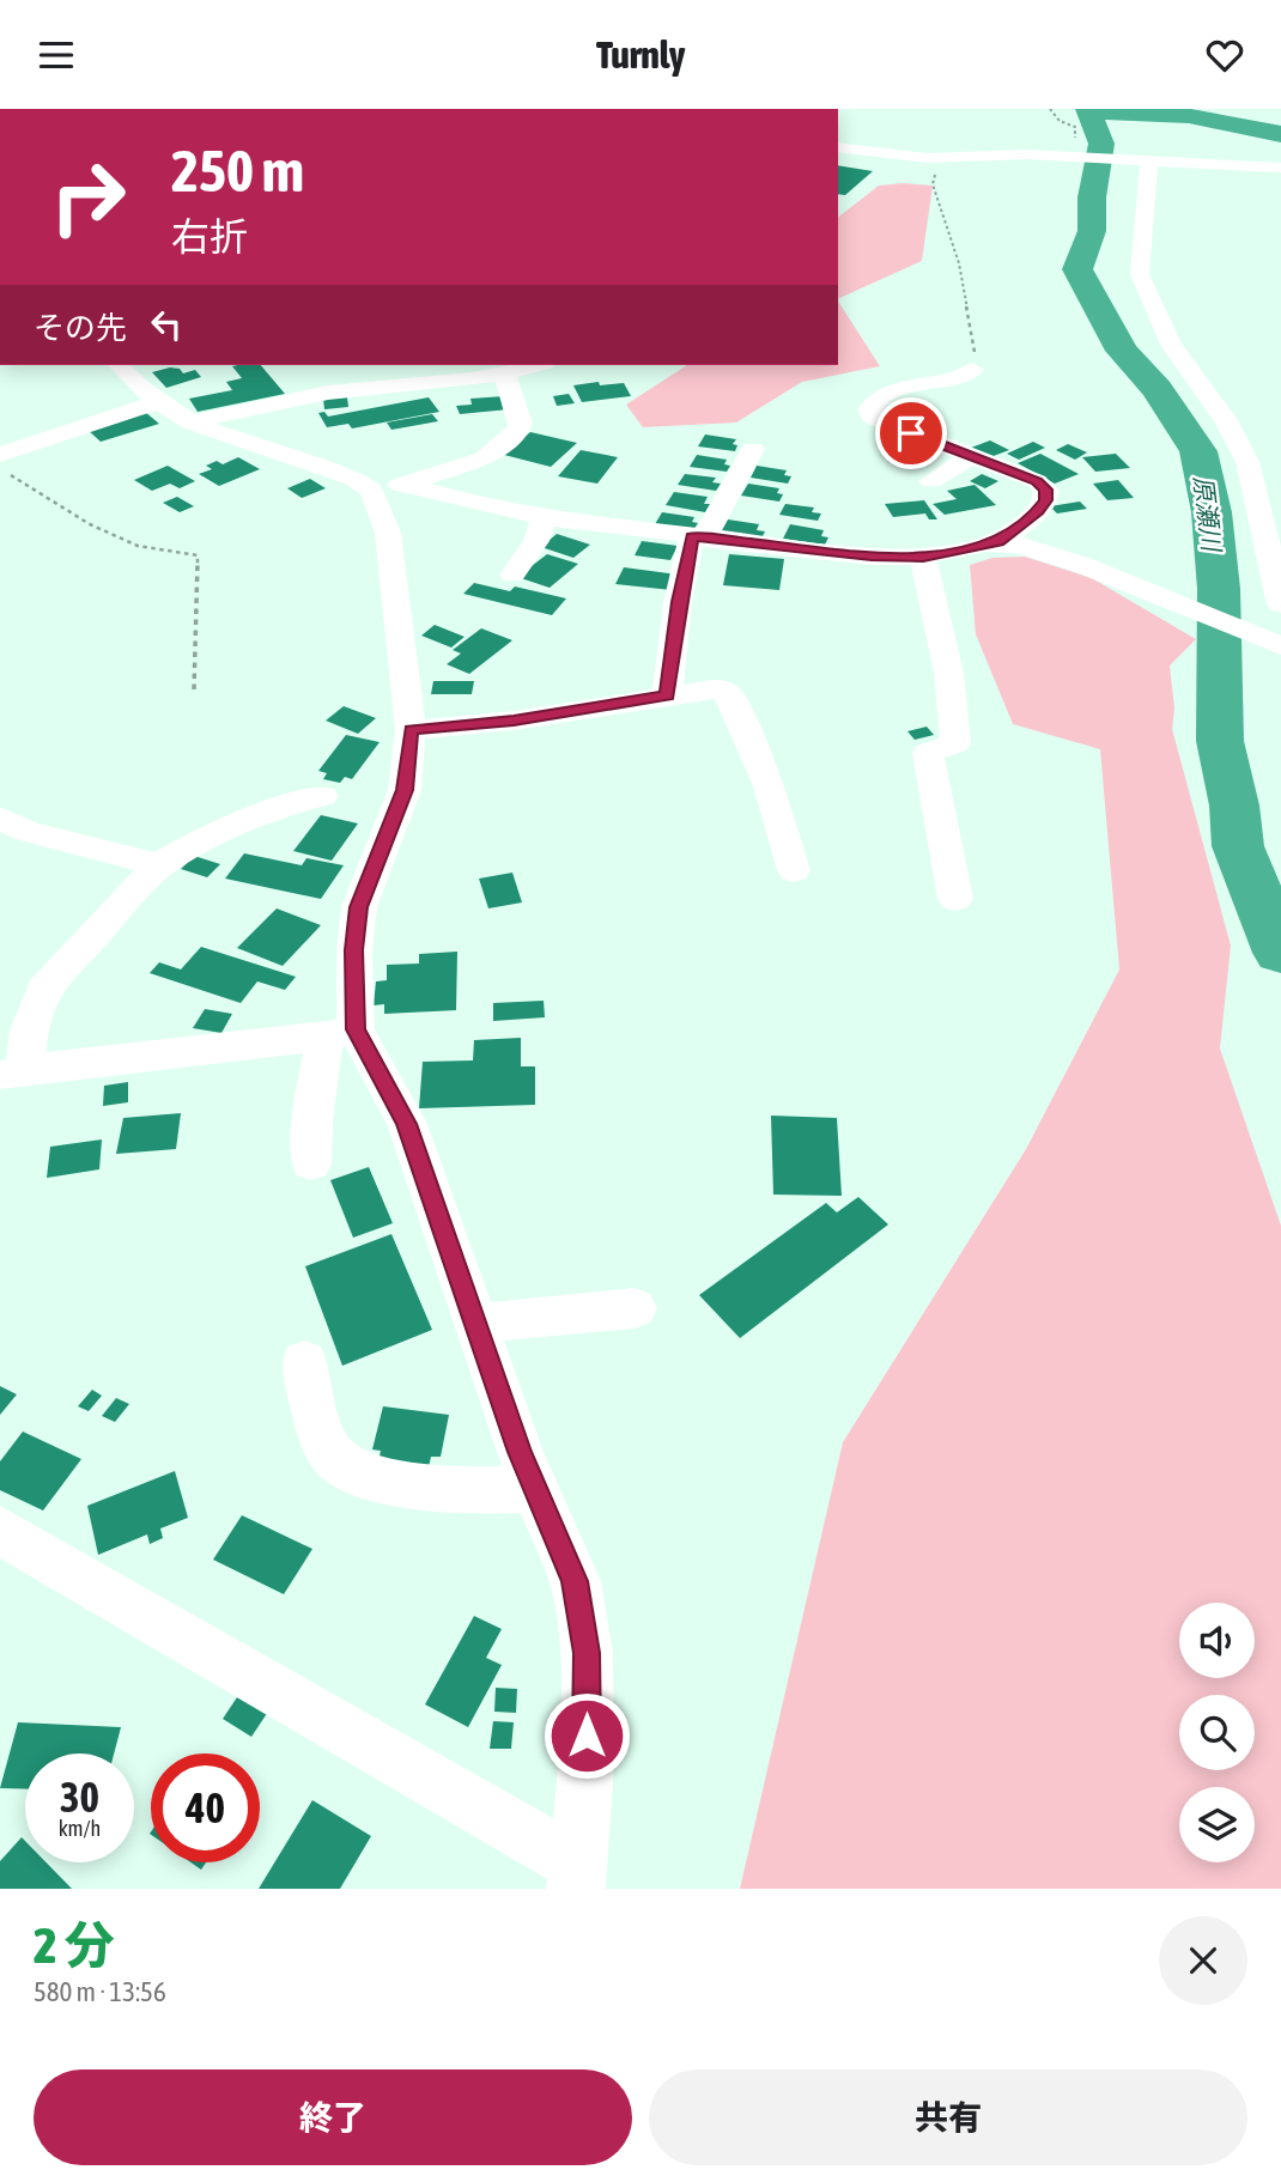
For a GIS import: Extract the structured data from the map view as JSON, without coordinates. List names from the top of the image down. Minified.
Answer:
{"water":["原瀬川"],"page":{"header":"Turnly","turn":["250 m","右折"],"then":"その先","speed":"30 km/h","limit":"40","heading":["2 分","580 m · 13:56"],"buttons":["終了","共有"]}}
